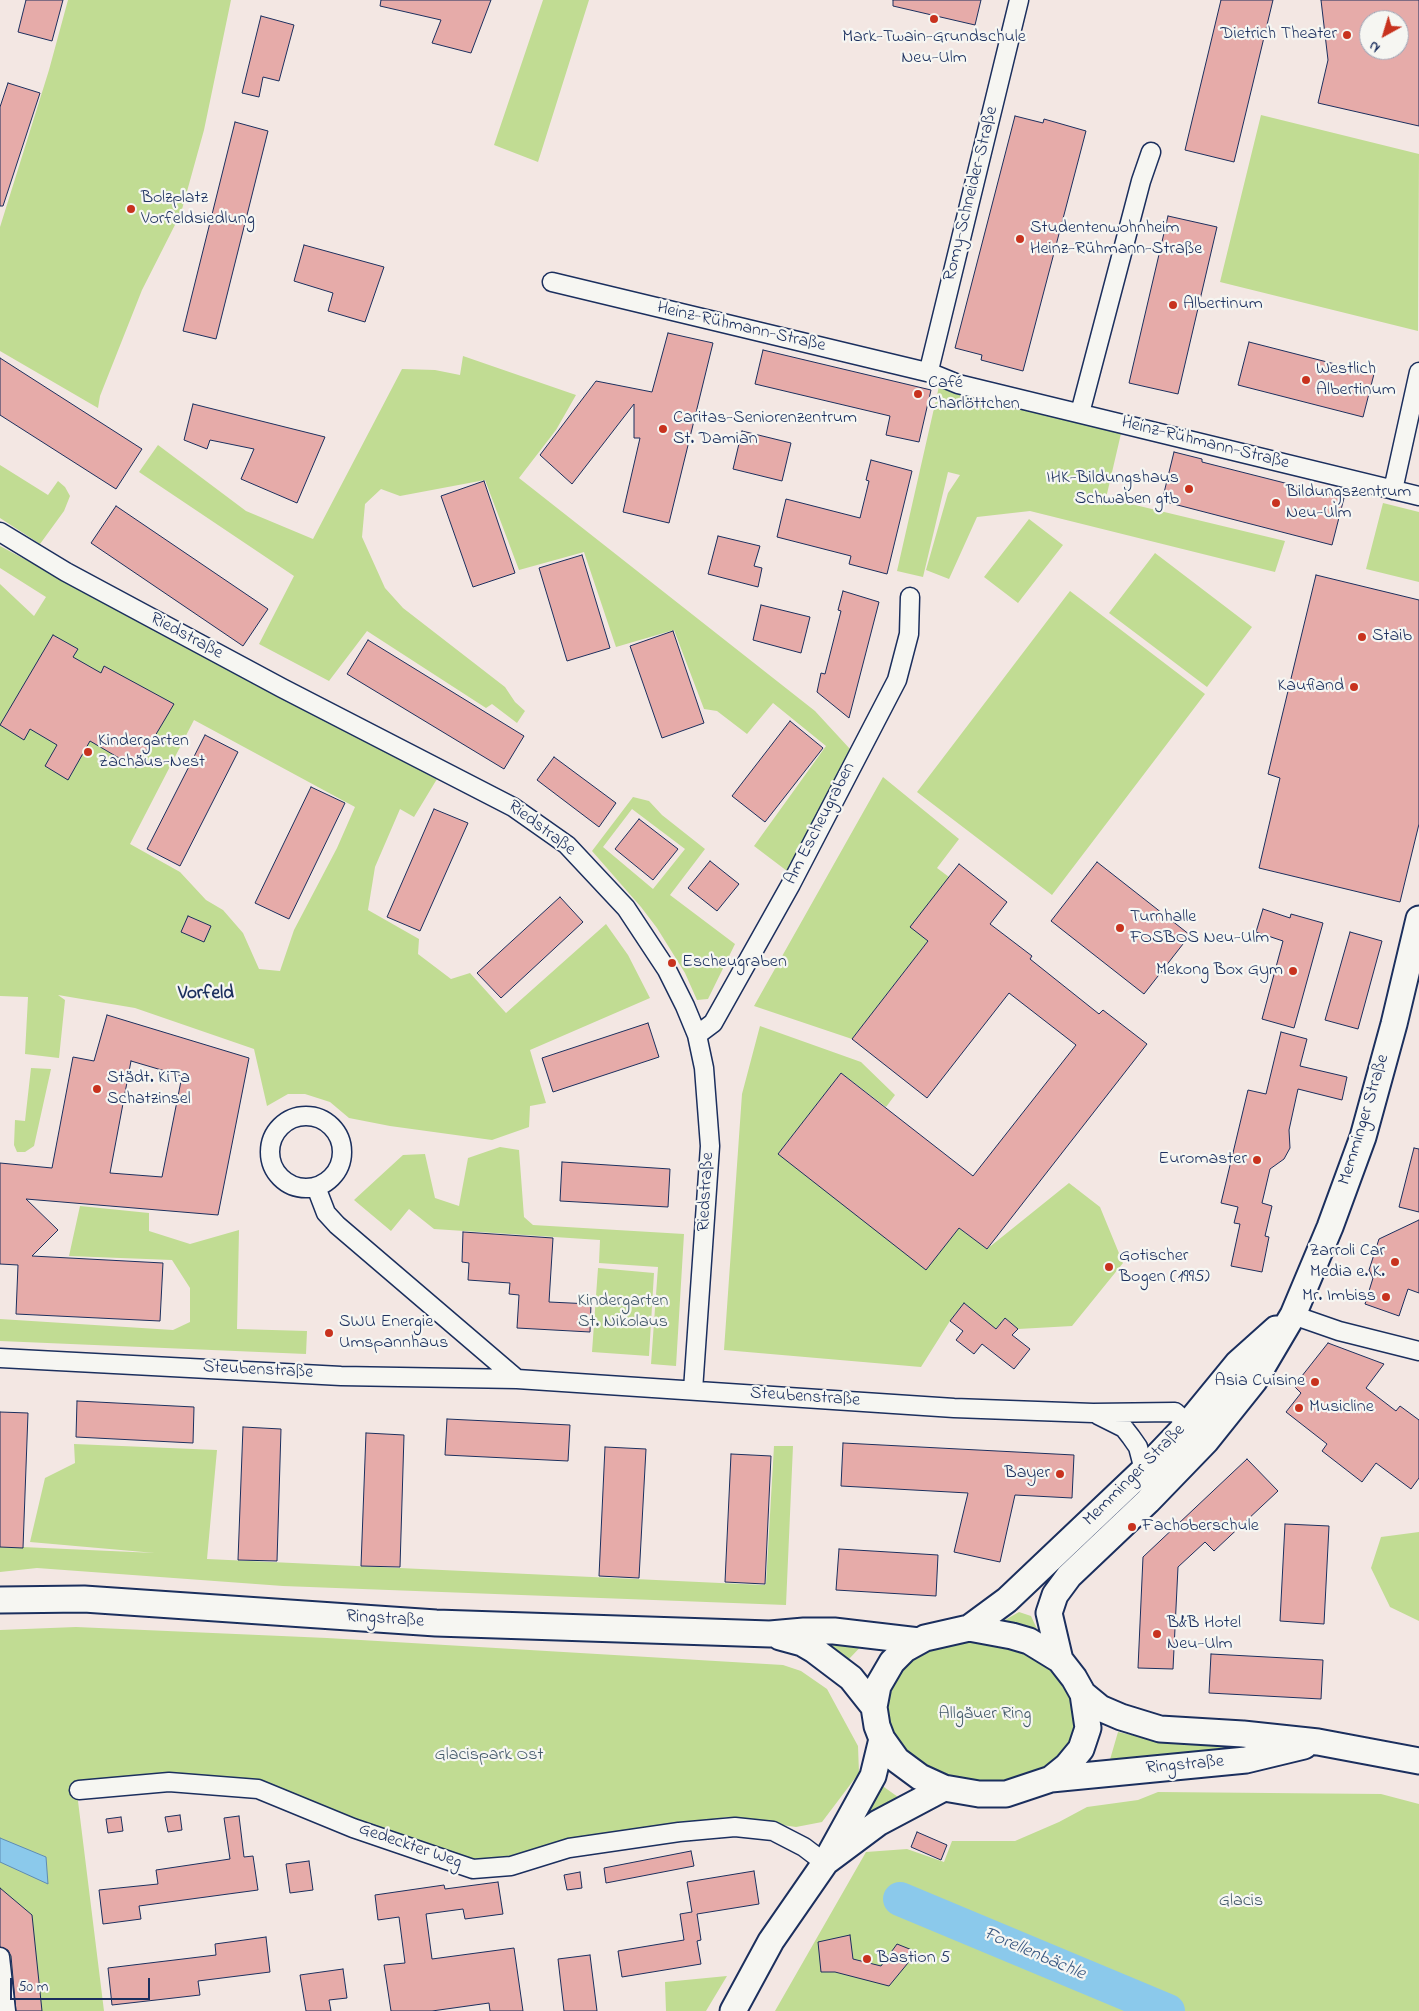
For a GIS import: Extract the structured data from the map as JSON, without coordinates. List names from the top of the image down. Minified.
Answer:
{"streets":{"main road":["Memminger Straße","Ringstraße"],"street":["Romy-Schneider-Straße","Heinz-Rühmann-Straße","Riedstraße","Am Escheugraben","Steubenstraße","Gedeckter Weg"]},"crossings":[["Romy-Schneider-Straße","Heinz-Rühmann-Straße"],["Riedstraße","Am Escheugraben"],["Riedstraße","Steubenstraße"],["Memminger Straße","Steubenstraße"]],"districts":["Vorfeld"],"water":["Forellenbächle"],"parks":["Kindergarten St. Nikolaus","Allgäuer Ring","Glacispark Ost","Glacis"],"places":["Mark-Twain-Grundschule Neu-Ulm","Dietrich Theater","Bolzplatz Vorfeldsiedlung","Studentenwohnheim Heinz-Rühmann-Straße","Albertinum","Westlich Albertinum","Café Charlöttchen","Caritas-Seniorenzentrum St. Damian","IHK-Bildungshaus Schwaben gtb","Bildungszentrum Neu-Ulm","Staib","Kaufland","Kindergarten Zachäus-Nest","Turnhalle FOSBOS Neu-Ulm","Escheugraben","Mekong Box Gym","Städt. KiTa Schatzinsel","Euromaster","Zarroli Car Media e. K.","Gotischer Bogen (1995)","Mr. Imbiss","SWU Energie Umspannhaus","Asia Cuisine","Musicline","Bayer","Fachoberschule","B&B Hotel Neu-Ulm","Bastion 5"],"scale_bar":"50 m","north":"bottom left"}
